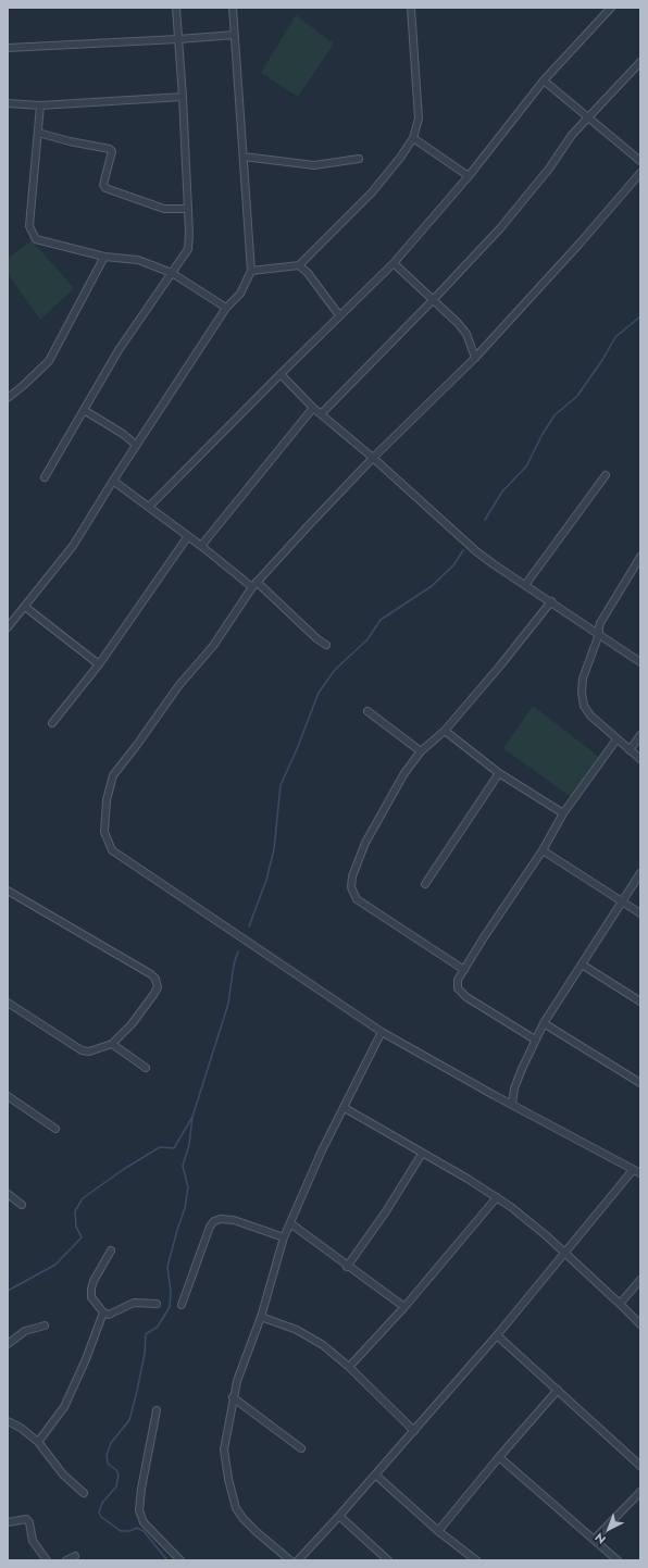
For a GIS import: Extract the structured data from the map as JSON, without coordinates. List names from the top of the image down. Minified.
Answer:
{"north":"bottom left"}
